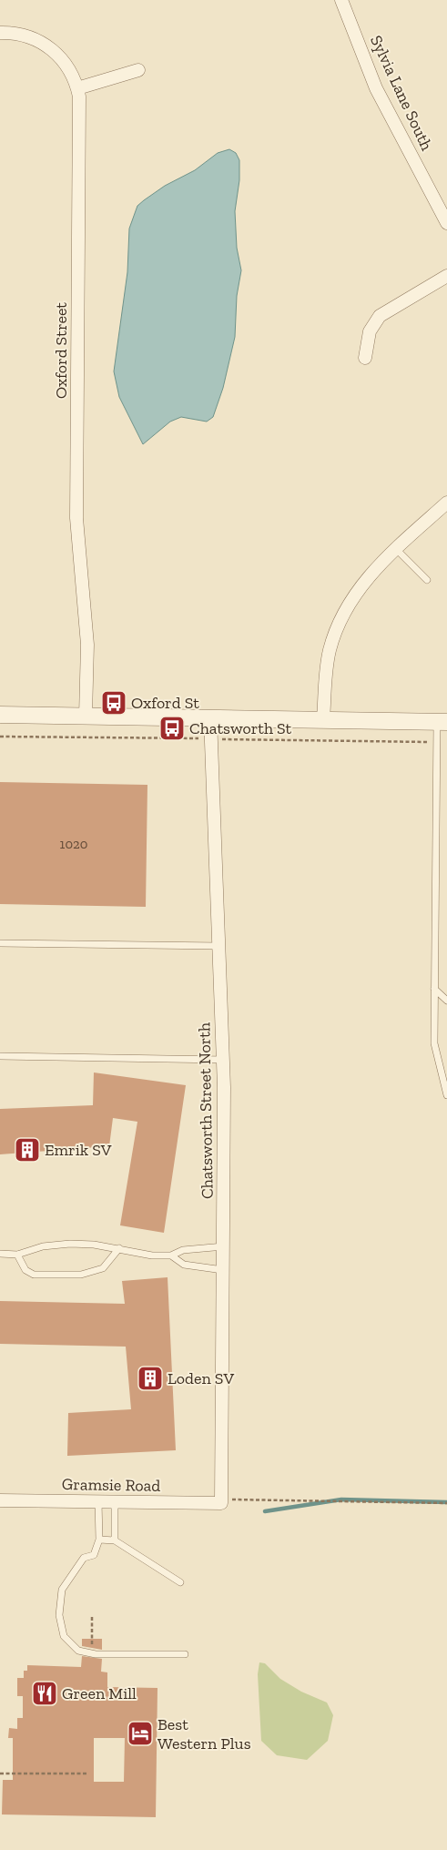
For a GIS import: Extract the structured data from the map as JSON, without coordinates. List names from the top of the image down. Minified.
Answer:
{"streets":{"street":["Sylvia Lane South","Oxford Street","Chatsworth Street North","Gramsie Road"]},"crossings":[["Chatsworth Street North","Gramsie Road"]],"places":{"bus stop":["Oxford St","Chatsworth St"],"building":["Emrik SV","Loden SV"],"restaurant":["Green Mill"],"hotel":["Best Western Plus"]},"house_numbers":["1020"]}
